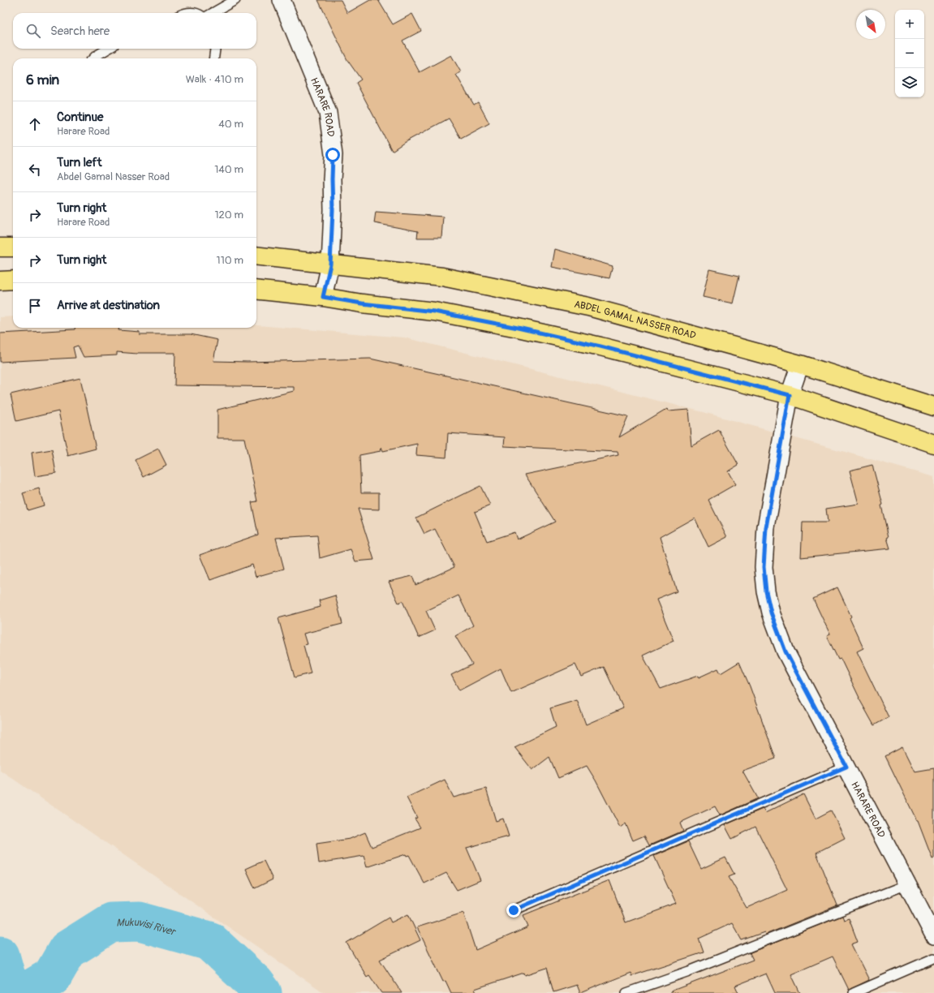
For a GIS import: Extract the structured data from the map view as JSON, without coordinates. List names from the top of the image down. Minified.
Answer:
{"streets":{"main road":["ABDEL GAMAL NASSER ROAD"],"street":["HARARE ROAD"]},"crossings":[["HARARE ROAD","ABDEL GAMAL NASSER ROAD"]],"water":["Mukuvisi River"],"north":"bottom right","page":{"map_buttons":["+","−"],"search":"Search here","heading":["6 min","Walk · 410 m"],"list":[["Continue","Harare Road","40 m"],["Turn left","Abdel Gamal Nasser Road","140 m"],["Turn right","Harare Road","120 m"],["Turn right","110 m"],"Arrive at destination"]}}
